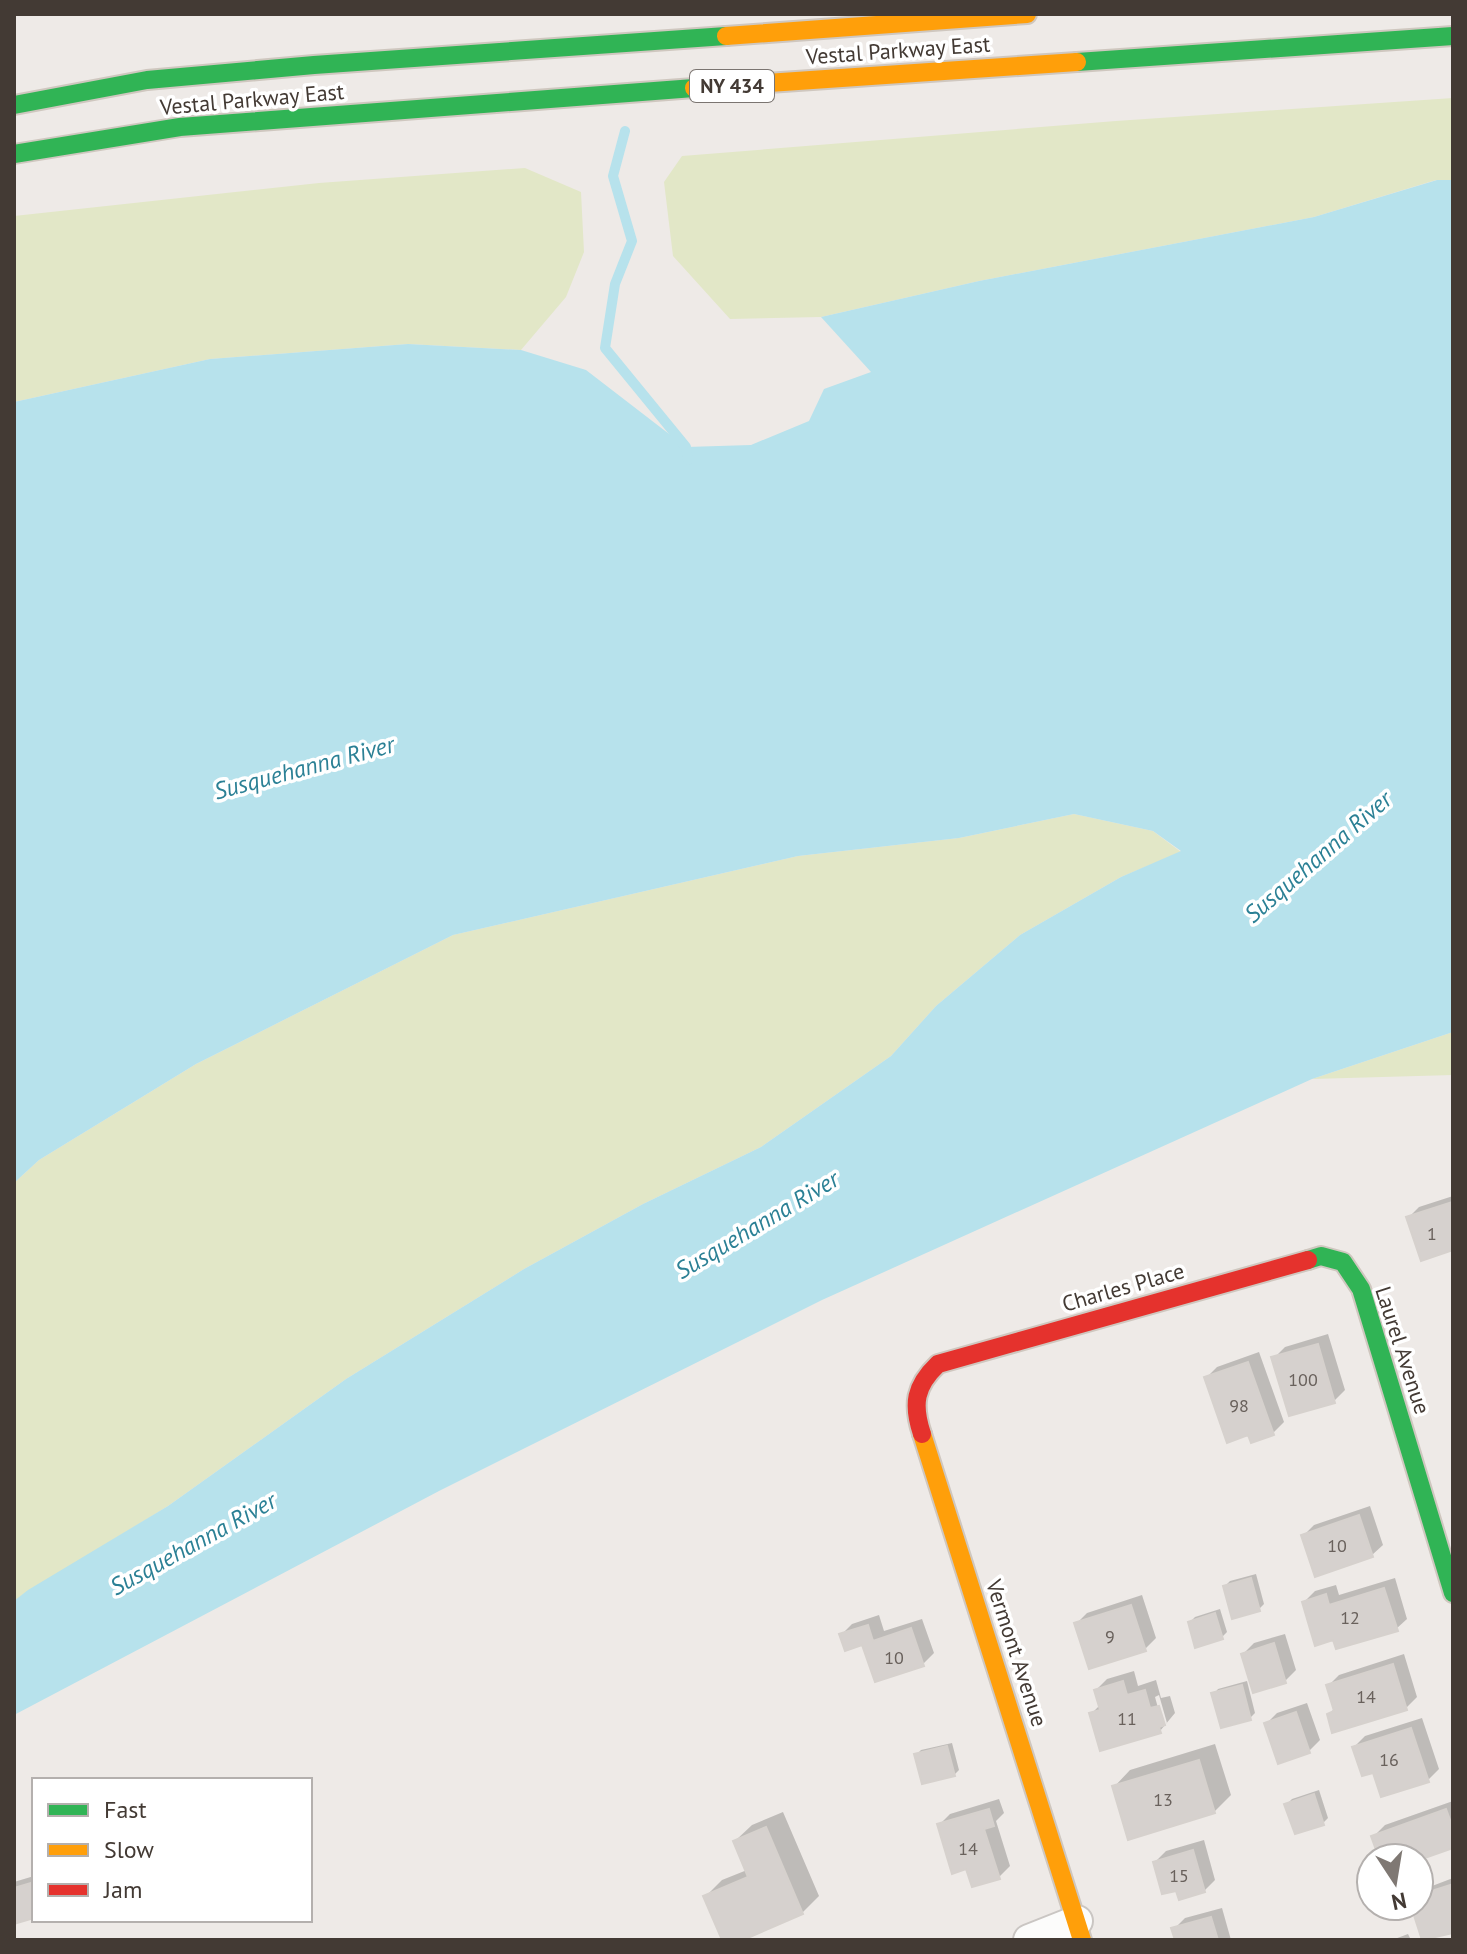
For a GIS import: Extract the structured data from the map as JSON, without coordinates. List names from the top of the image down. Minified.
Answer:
{"streets":{"main road":["Vestal Parkway East","NY 434","Charles Place","Laurel Avenue","Vermont Avenue"]},"crossings":[["Charles Place","Laurel Avenue"],["Charles Place","Vermont Avenue"]],"water":["Susquehanna River"],"house_numbers":["1","100","98","10","12","9","10","14","11","16","13","14","15"],"legend":["Fast","Slow","Jam"],"north":"bottom"}
